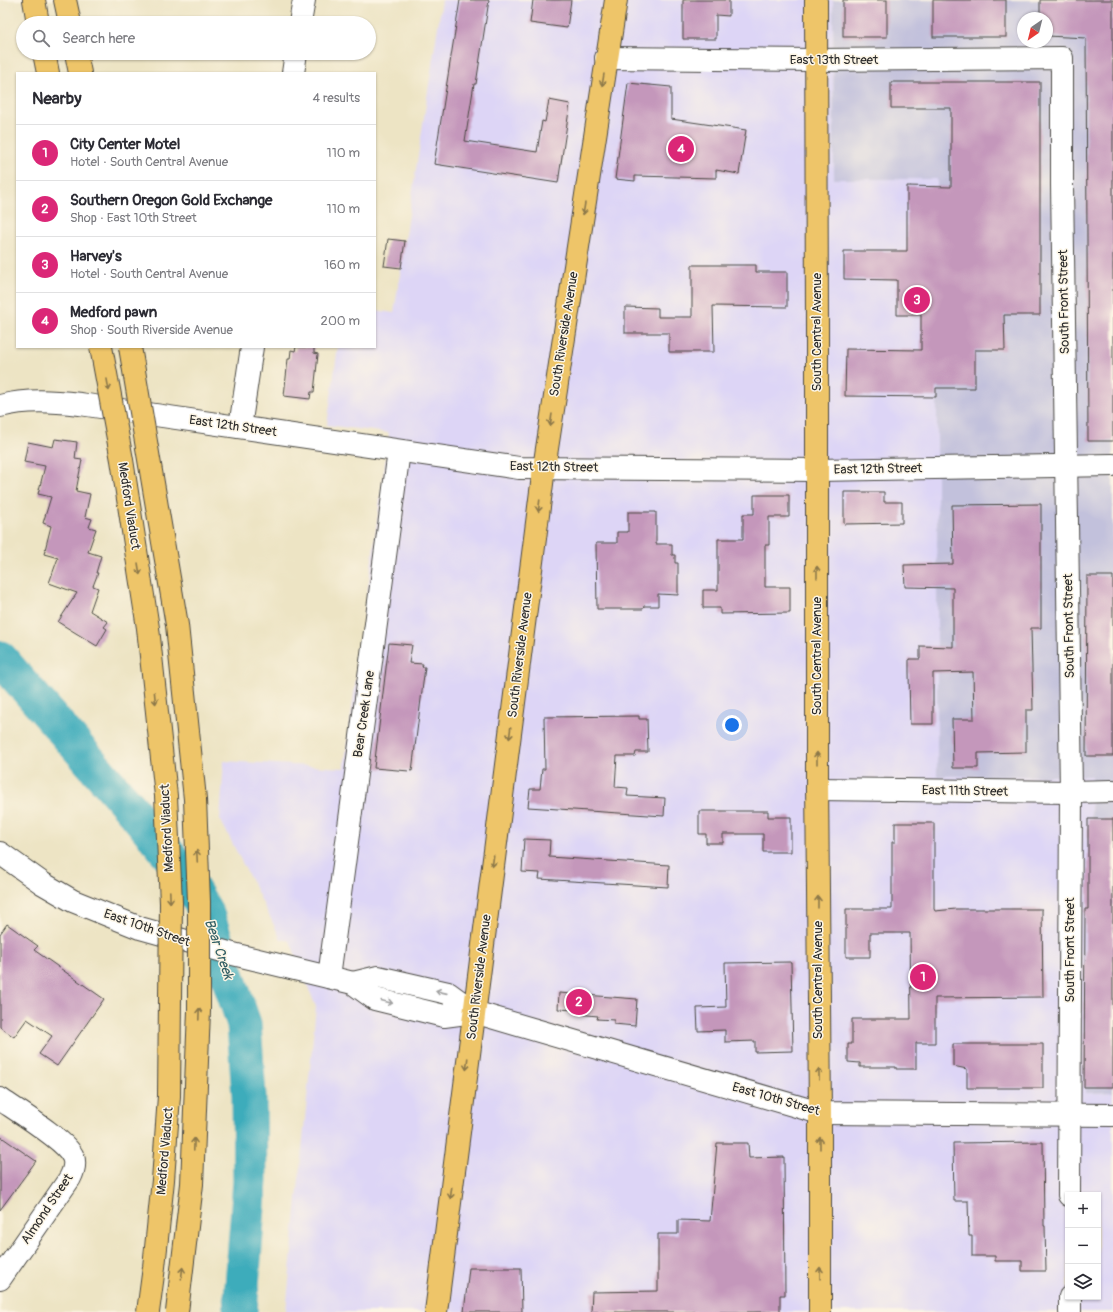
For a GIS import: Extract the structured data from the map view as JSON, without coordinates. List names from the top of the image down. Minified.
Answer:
{"streets":{"main road":["South Central Avenue","South Riverside Avenue","Medford Viaduct"],"street":["East 13th Street","South Front Street","East 12th Street","Bear Creek Lane","East 11th Street","East 10th Street","Almond Street"]},"crossings":[["East 13th Street","South Front Street"],["East 13th Street","South Central Avenue"],["East 13th Street","South Riverside Avenue"],["South Front Street","East 12th Street"],["South Front Street","East 11th Street"],["South Front Street","East 10th Street"],["South Central Avenue","East 12th Street"],["South Central Avenue","East 11th Street"],["South Central Avenue","East 10th Street"],["South Riverside Avenue","East 12th Street"],["South Riverside Avenue","East 10th Street"],["East 12th Street","Bear Creek Lane"],["Bear Creek Lane","East 10th Street"]],"one_way":["South Central Avenue","South Riverside Avenue"],"water":["Bear Creek"],"north":"bottom left","page":{"search":"Search here","heading":["Nearby","4 results"],"list":[{"mark":"1","name":"City Center Motel","note":"Hotel · South Central Avenue","value":"110 m"},{"mark":"2","name":"Southern Oregon Gold Exchange","note":"Shop · East 10th Street","value":"110 m"},{"mark":"3","name":"Harvey's","note":"Hotel · South Central Avenue","value":"160 m"},{"mark":"4","name":"Medford pawn","note":"Shop · South Riverside Avenue","value":"200 m"}],"pins":["4","3","1","2"],"map_buttons":["+","−"]}}
